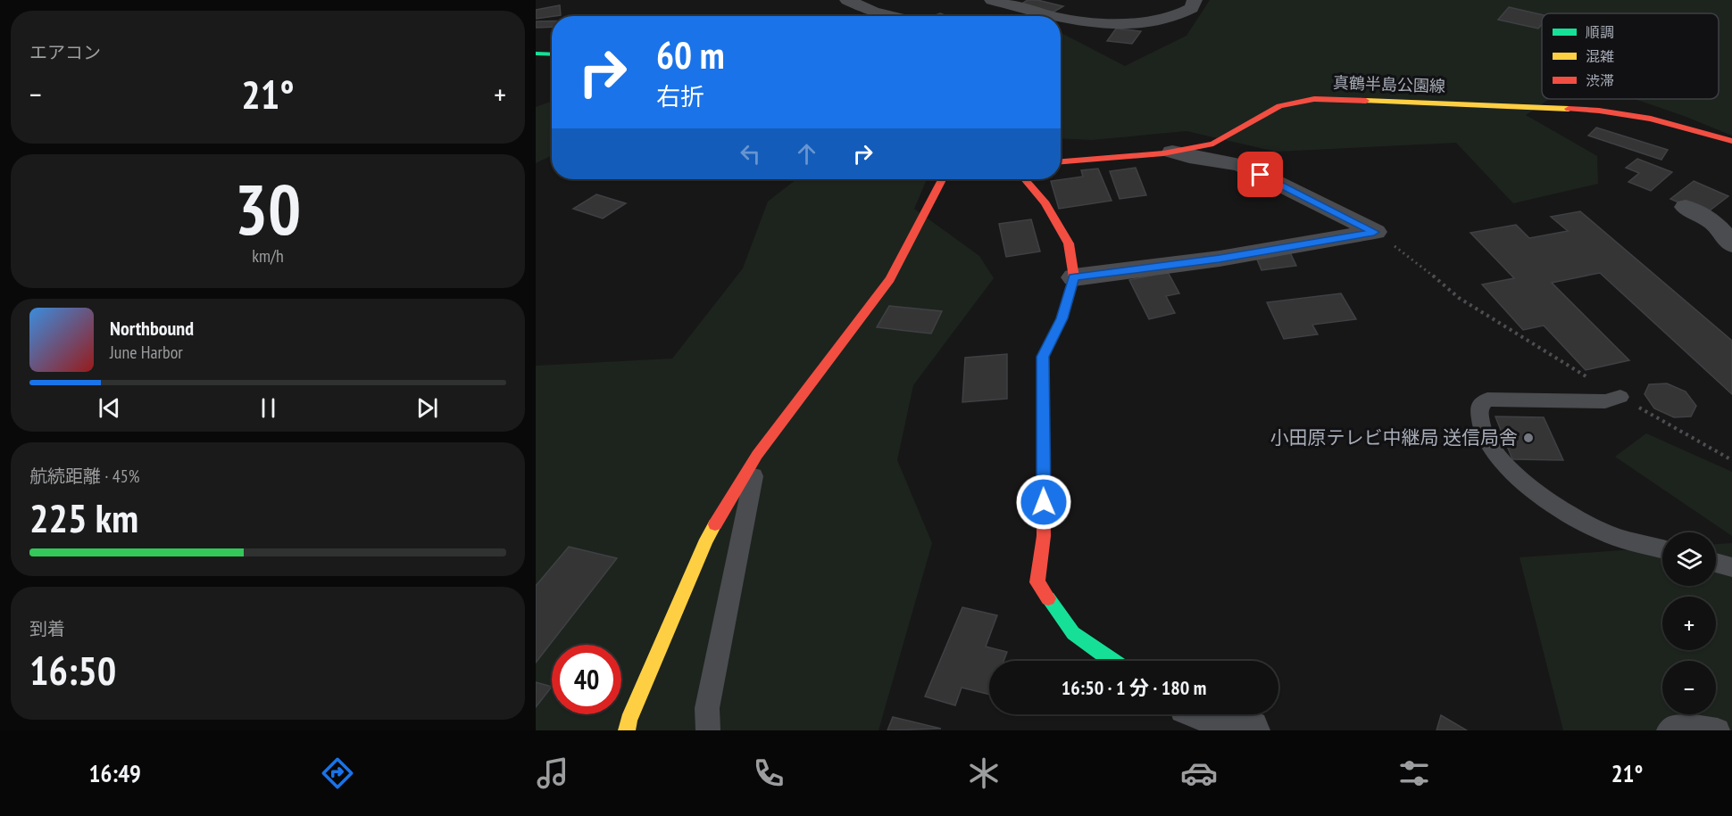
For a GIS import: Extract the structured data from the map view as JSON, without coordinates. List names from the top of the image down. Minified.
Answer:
{"streets":{"street":["真鶴半島公園線"]},"places":["小田原テレビ中継局 送信局舎"],"legend":["順調","混雑","渋滞"],"page":{"tile":["エアコン",["30","km/h"],["航続距離 · 45%","225 km"],["到着","16:50"]],"turn":["60 m","右折"],"heat":["−","21°","+"],"song":["Northbound","June Harbor"],"map_buttons":["+","−"],"limit":"40","trip":"16:50 · 1 分 · 180 m","tabs":["16:49","21°"]}}
